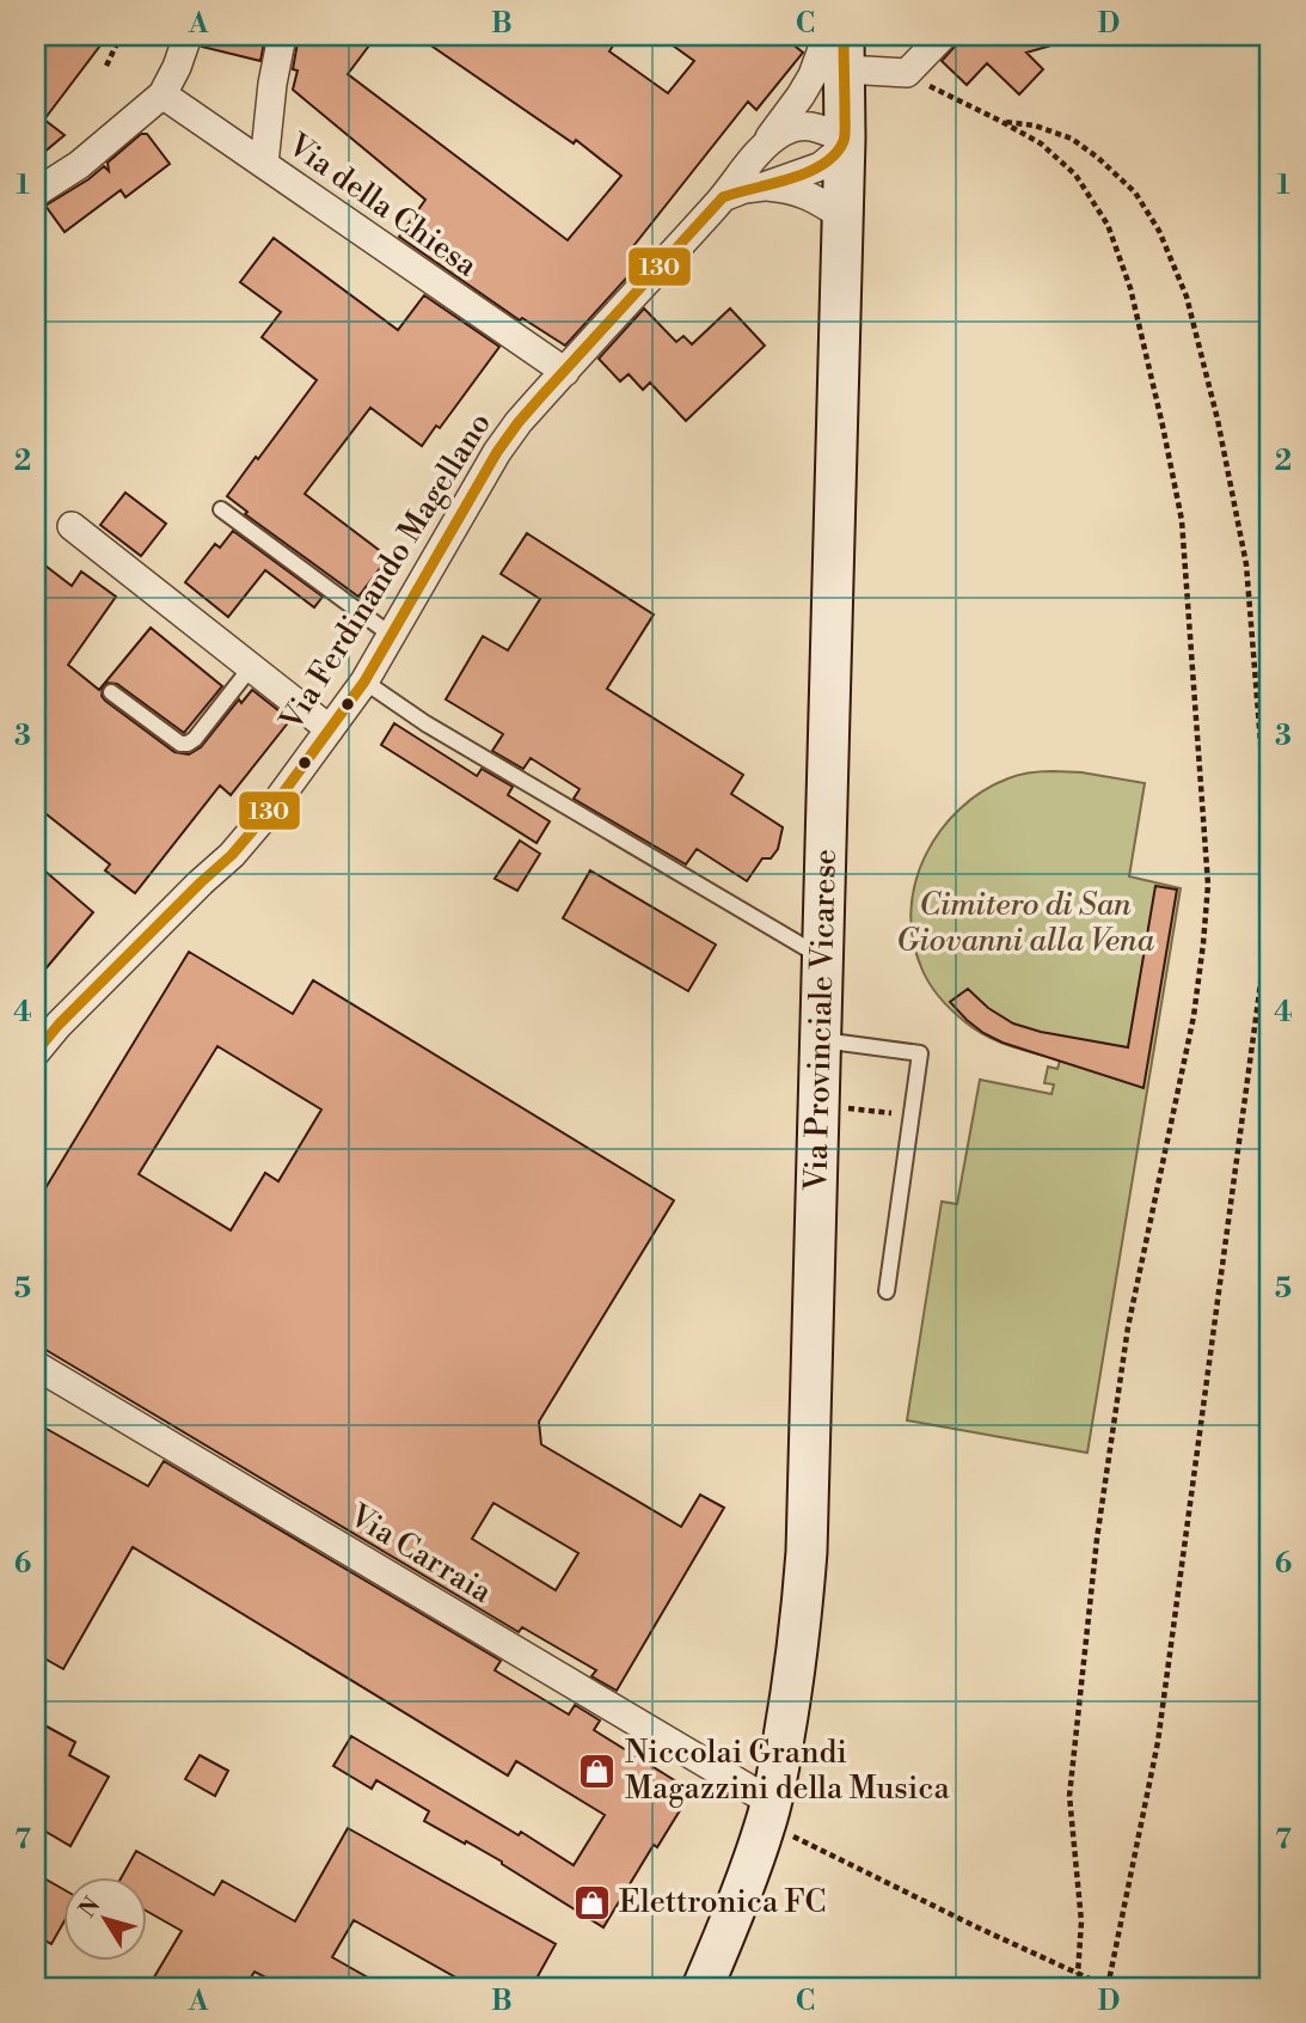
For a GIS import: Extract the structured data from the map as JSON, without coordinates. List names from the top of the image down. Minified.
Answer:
{"streets":{"main road":["Via Provinciale Vicarese"],"street":["Via della Chiesa","Via Ferdinando Magellano","Via Carraia"]},"crossings":[["Via della Chiesa","Via Ferdinando Magellano"],["Via Provinciale Vicarese","Via Carraia"]],"parks":["Cimitero di San Giovanni alla Vena"],"places":{"shop":["Niccolai Grandi Magazzini della Musica","Elettronica FC"]},"lines":["transit line 130"],"north":"top left","grid":{"columns":["A","B","C","D"],"rows":["1","2","3","4","5","6","7"]}}
